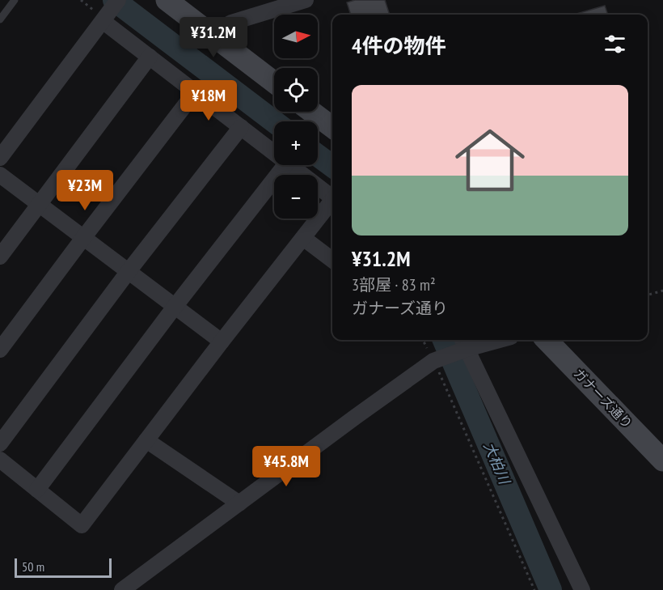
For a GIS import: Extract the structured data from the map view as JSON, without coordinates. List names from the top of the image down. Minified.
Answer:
{"streets":{"street":["ガナーズ通り"]},"water":["大柏川"],"scale_bar":"50 m","north":"right","page":{"map_buttons":["+","−"],"heading":"4件の物件","price":["¥31.2M","¥18M","¥23M","¥45.8M"],"list":[{"name":"¥31.2M","note":"3部屋 · 83 m² · ガナーズ通り"}],"scale":"50 m"}}
